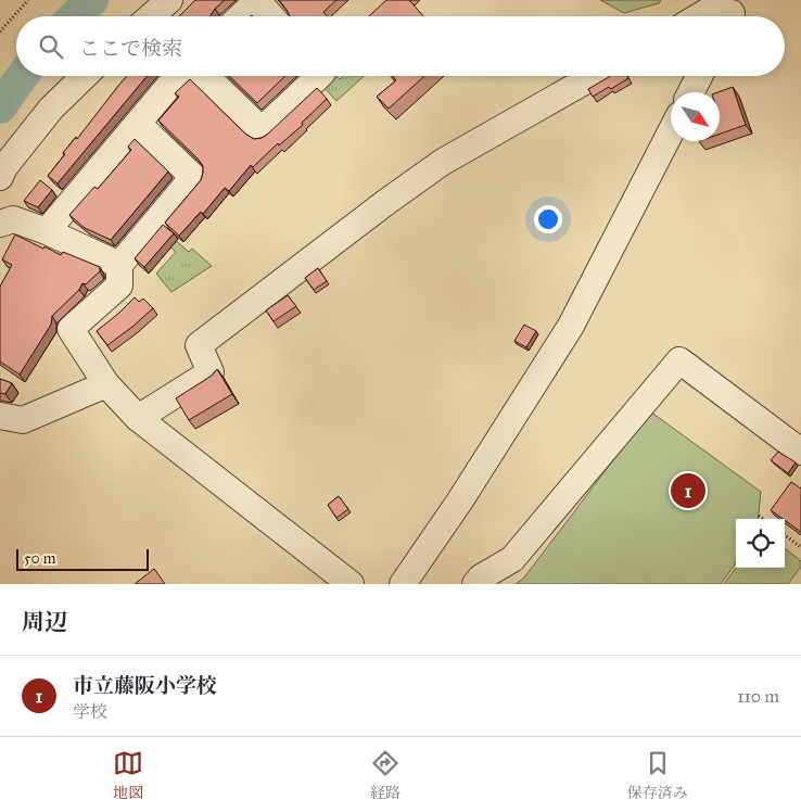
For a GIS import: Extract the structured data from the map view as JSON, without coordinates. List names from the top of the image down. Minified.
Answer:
{"scale_bar":"50 m","north":"bottom right","page":{"search":"ここで検索","pins":"1","scale":"50 m","heading":"周辺","list":[{"mark":"1","name":"市立藤阪小学校","note":"学校","value":"110 m"}],"nav":["地図","経路","保存済み"]}}
